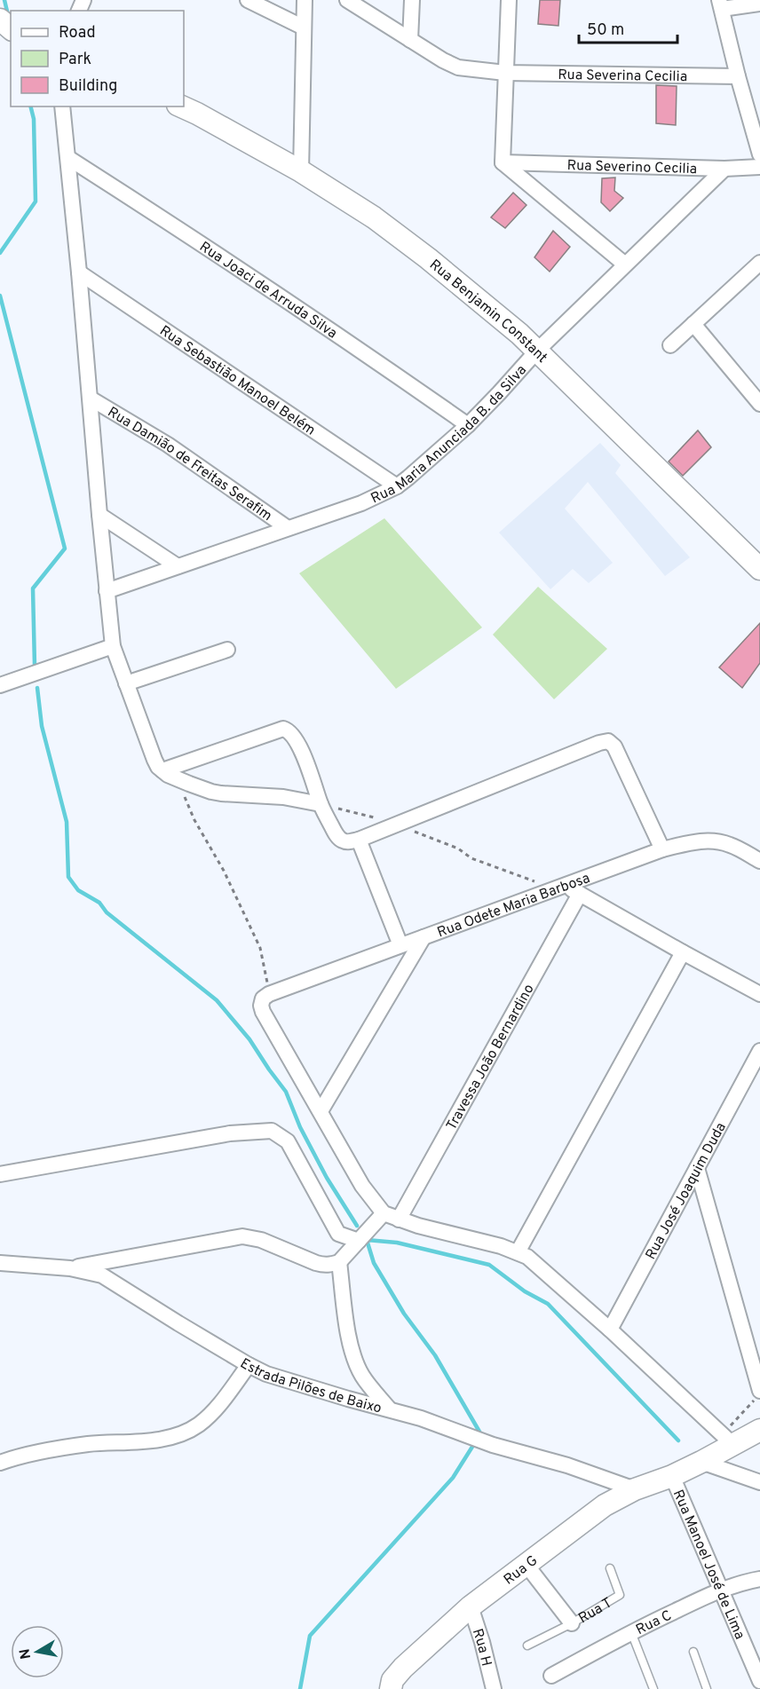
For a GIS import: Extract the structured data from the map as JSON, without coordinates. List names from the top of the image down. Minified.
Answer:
{"streets":{"main road":["Rua Benjamin Constant","Rua G"],"street":["Rua Severina Cecilia","Rua Severino Cecilia","Rua Joaci de Arruda Silva","Rua Sebastião Manoel Belém","Rua Maria Anunciada B. da Silva","Rua Damião de Freitas Serafim","Rua Odete Maria Barbosa","Travessa João Bernardino","Rua José Joaquim Duda","Estrada Pilões de Baixo","Rua Manoel José de Lima","Rua T","Rua C","Rua H"]},"crossings":[["Rua Severino Cecilia","Rua Maria Anunciada B. da Silva"],["Rua Joaci de Arruda Silva","Rua Maria Anunciada B. da Silva"],["Rua Benjamin Constant","Rua Maria Anunciada B. da Silva"],["Rua Sebastião Manoel Belém","Rua Maria Anunciada B. da Silva"],["Rua Maria Anunciada B. da Silva","Rua Damião de Freitas Serafim"],["Estrada Pilões de Baixo","Rua G"],["Rua Manoel José de Lima","Rua G"],["Rua Manoel José de Lima","Rua C"],["Rua G","Rua T"],["Rua G","Rua H"]],"legend":["Road","Park","Building"],"scale_bar":"50 m","north":"left"}
